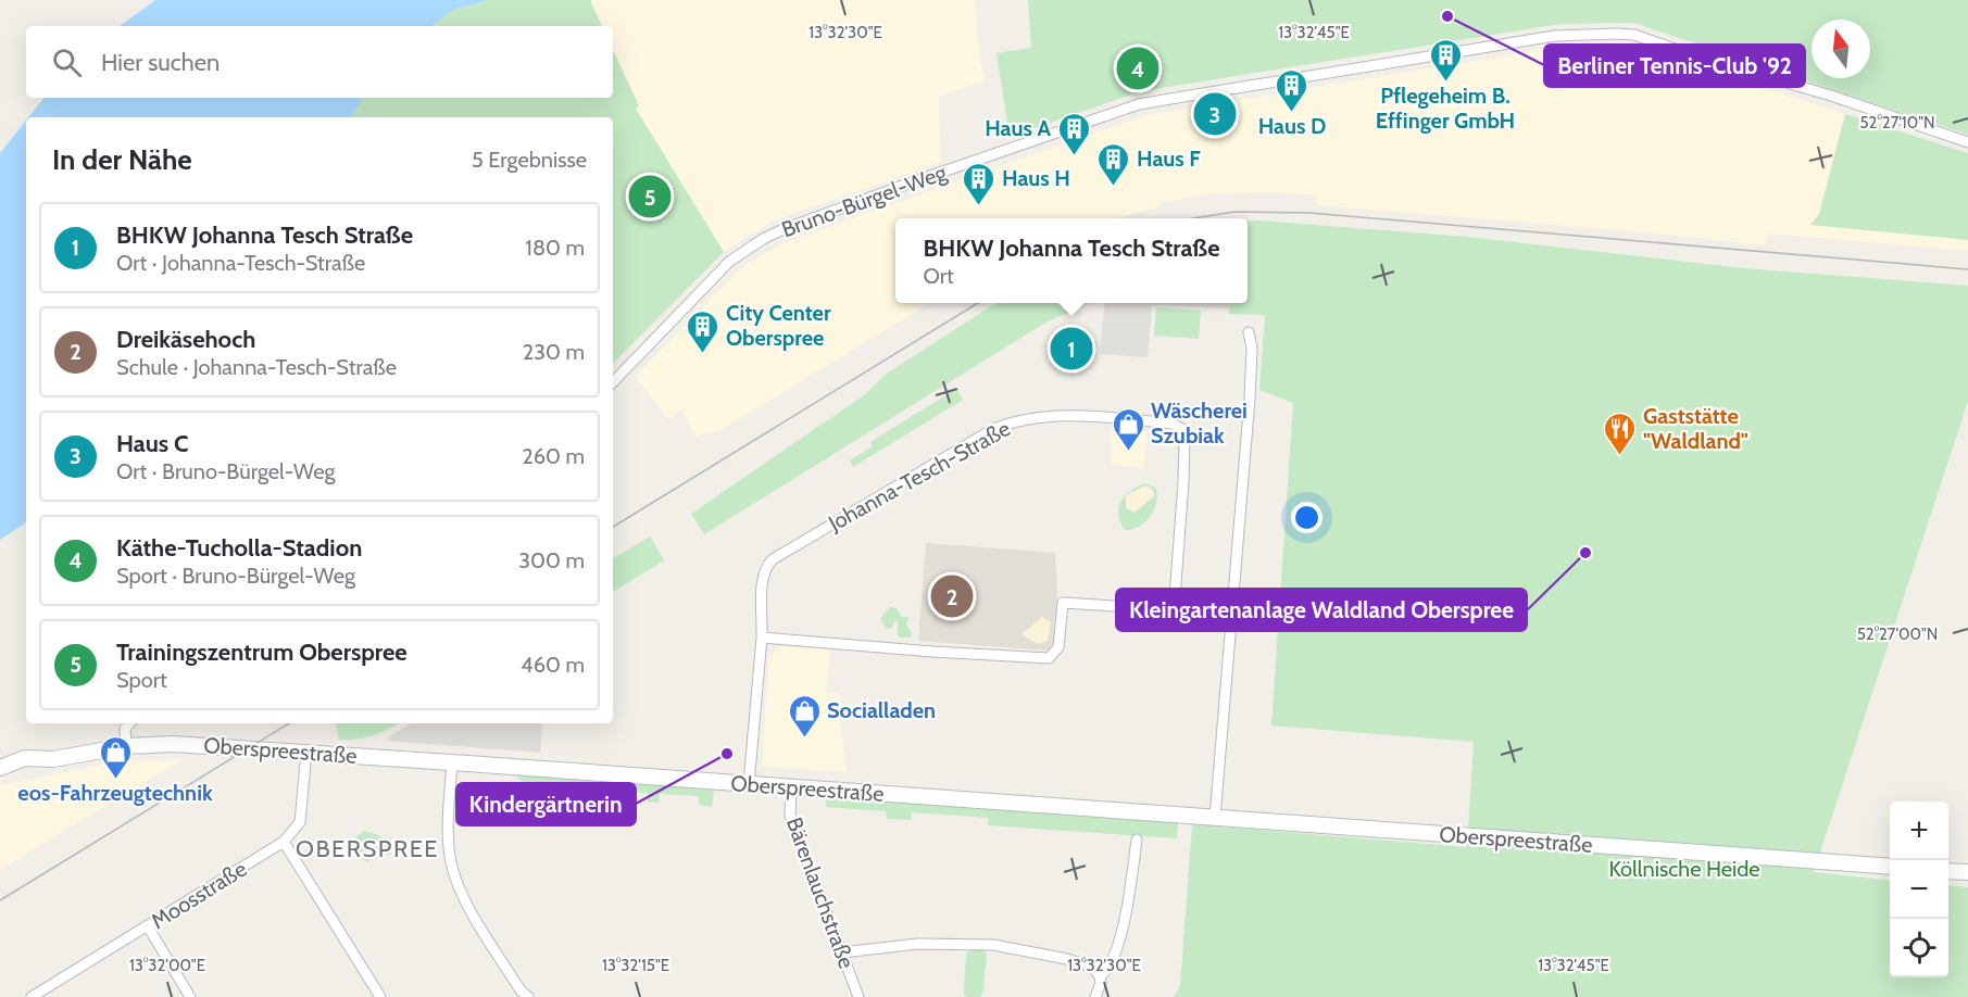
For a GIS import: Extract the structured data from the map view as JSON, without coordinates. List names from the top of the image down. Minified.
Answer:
{"streets":{"main road":["Oberspreestraße"],"street":["Bruno-Bürgel-Weg","Johanna-Tesch-Straße","Bärenlauchstraße","Moosstraße"]},"crossings":[["Johanna-Tesch-Straße","Oberspreestraße"],["Oberspreestraße","Bärenlauchstraße"],["Oberspreestraße","Moosstraße"]],"districts":["OBERSPREE"],"parks":["Köllnische Heide"],"places":{"other":["Berliner Tennis-Club '92","Kleingartenanlage Waldland Oberspree","Kindergärtnerin"],"building":["Pflegeheim B. Effinger GmbH","Haus D","Haus A","Haus F","Haus H","City Center Oberspree"],"shop":["Wäscherei Szubiak","Socialladen","eos-Fahrzeugtechnik"],"restaurant":["Gaststätte \"Waldland\""]},"north":"top","page":{"search":"Hier suchen","pins":["4","3","5","1","2"],"heading":["In der Nähe","5 Ergebnisse"],"list":[{"mark":"1","name":"BHKW Johanna Tesch Straße","note":"Ort · Johanna-Tesch-Straße","value":"180 m"},{"mark":"2","name":"Dreikäsehoch","note":"Schule · Johanna-Tesch-Straße","value":"230 m"},{"mark":"3","name":"Haus C","note":"Ort · Bruno-Bürgel-Weg","value":"260 m"},{"mark":"4","name":"Käthe-Tucholla-Stadion","note":"Sport · Bruno-Bürgel-Weg","value":"300 m"},{"mark":"5","name":"Trainingszentrum Oberspree","note":"Sport","value":"460 m"}],"popup":["BHKW Johanna Tesch Straße","Ort"],"map_buttons":["+","−"]},"coordinates":["13°32'30\"E","13°32'45\"E","52°27'10\"N","52°27'00\"N","13°32'00\"E","13°32'15\"E"]}
